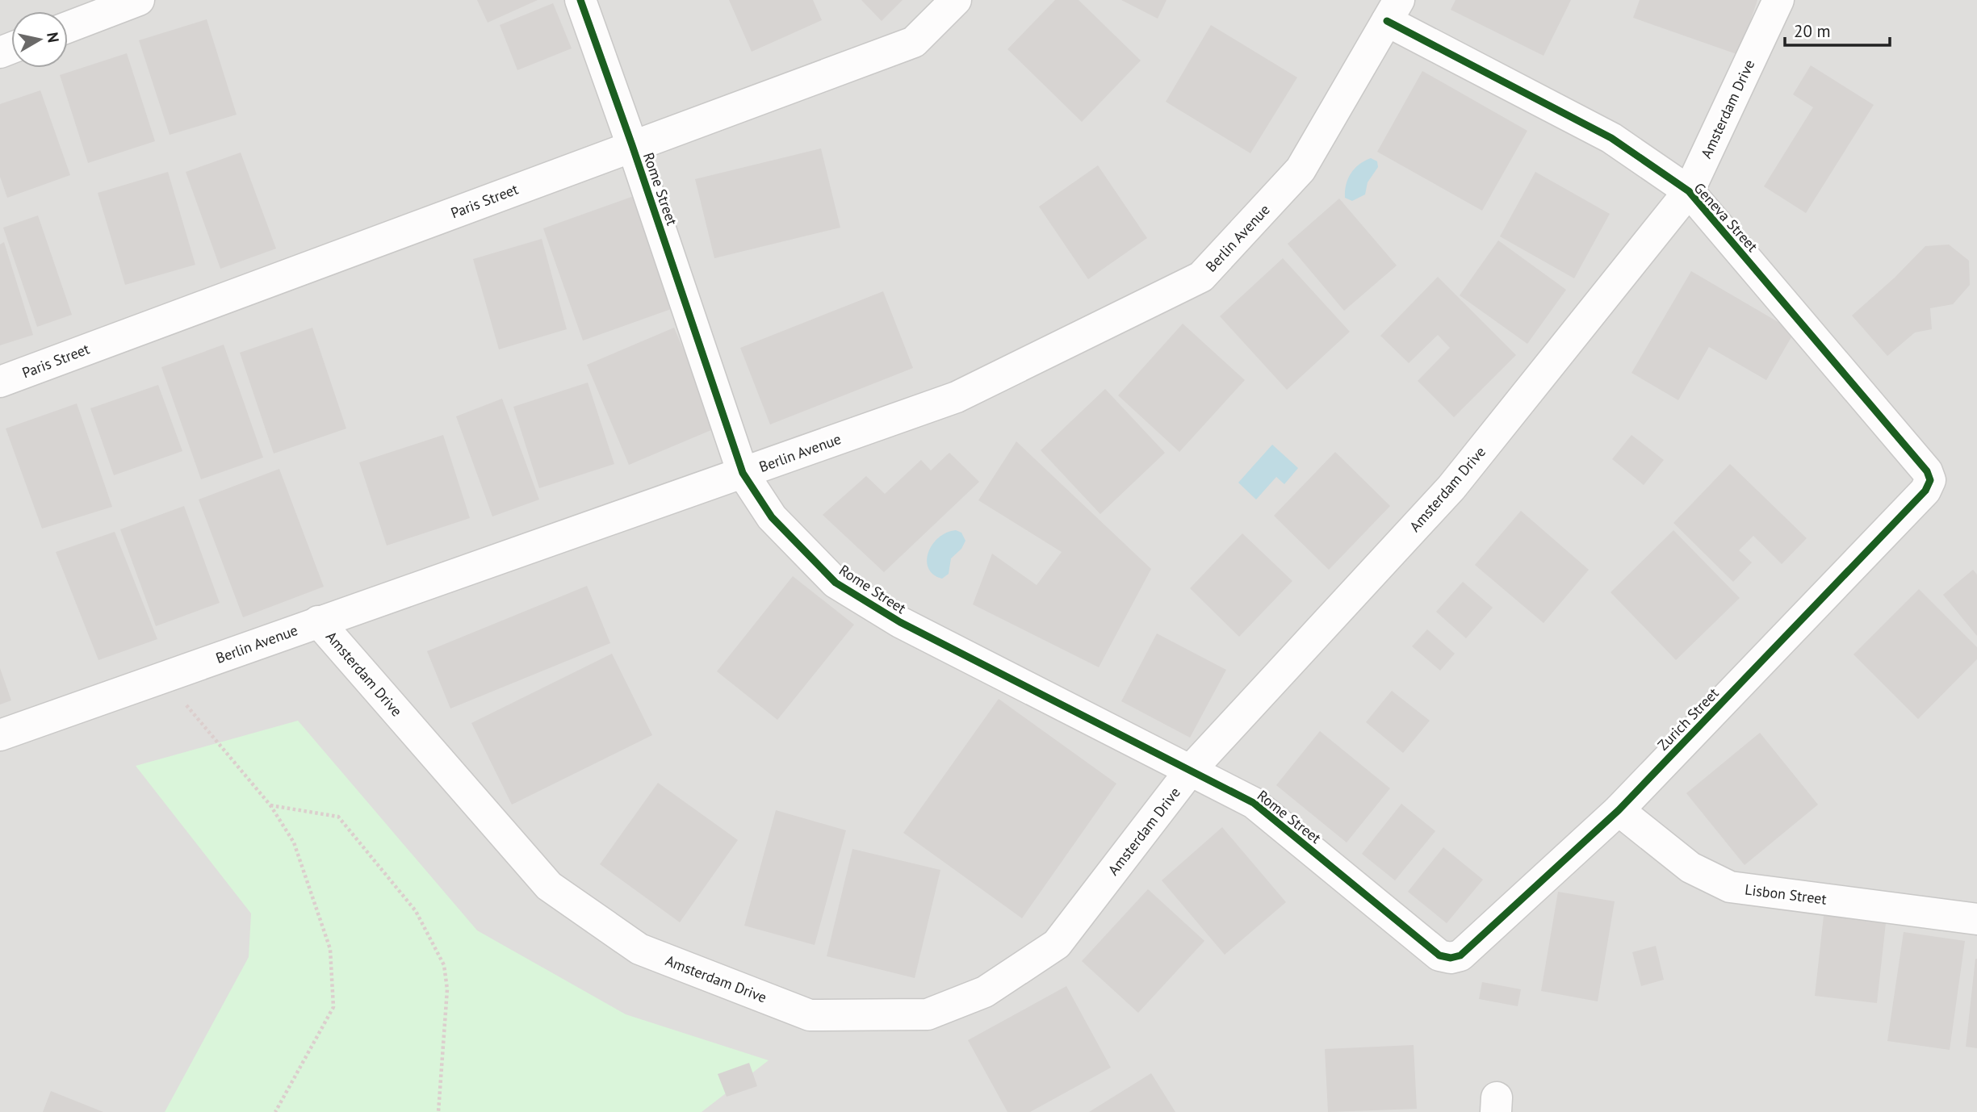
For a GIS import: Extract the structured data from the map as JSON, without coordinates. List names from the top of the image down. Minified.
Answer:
{"streets":{"street":["Amsterdam Drive","Rome Street","Paris Street","Geneva Street","Berlin Avenue","Zurich Street","Lisbon Street"]},"crossings":[["Amsterdam Drive","Rome Street"],["Amsterdam Drive","Geneva Street"],["Amsterdam Drive","Berlin Avenue"],["Rome Street","Paris Street"],["Rome Street","Berlin Avenue"],["Rome Street","Zurich Street"],["Geneva Street","Berlin Avenue"],["Geneva Street","Zurich Street"],["Zurich Street","Lisbon Street"]],"scale_bar":"20 m","north":"right"}
